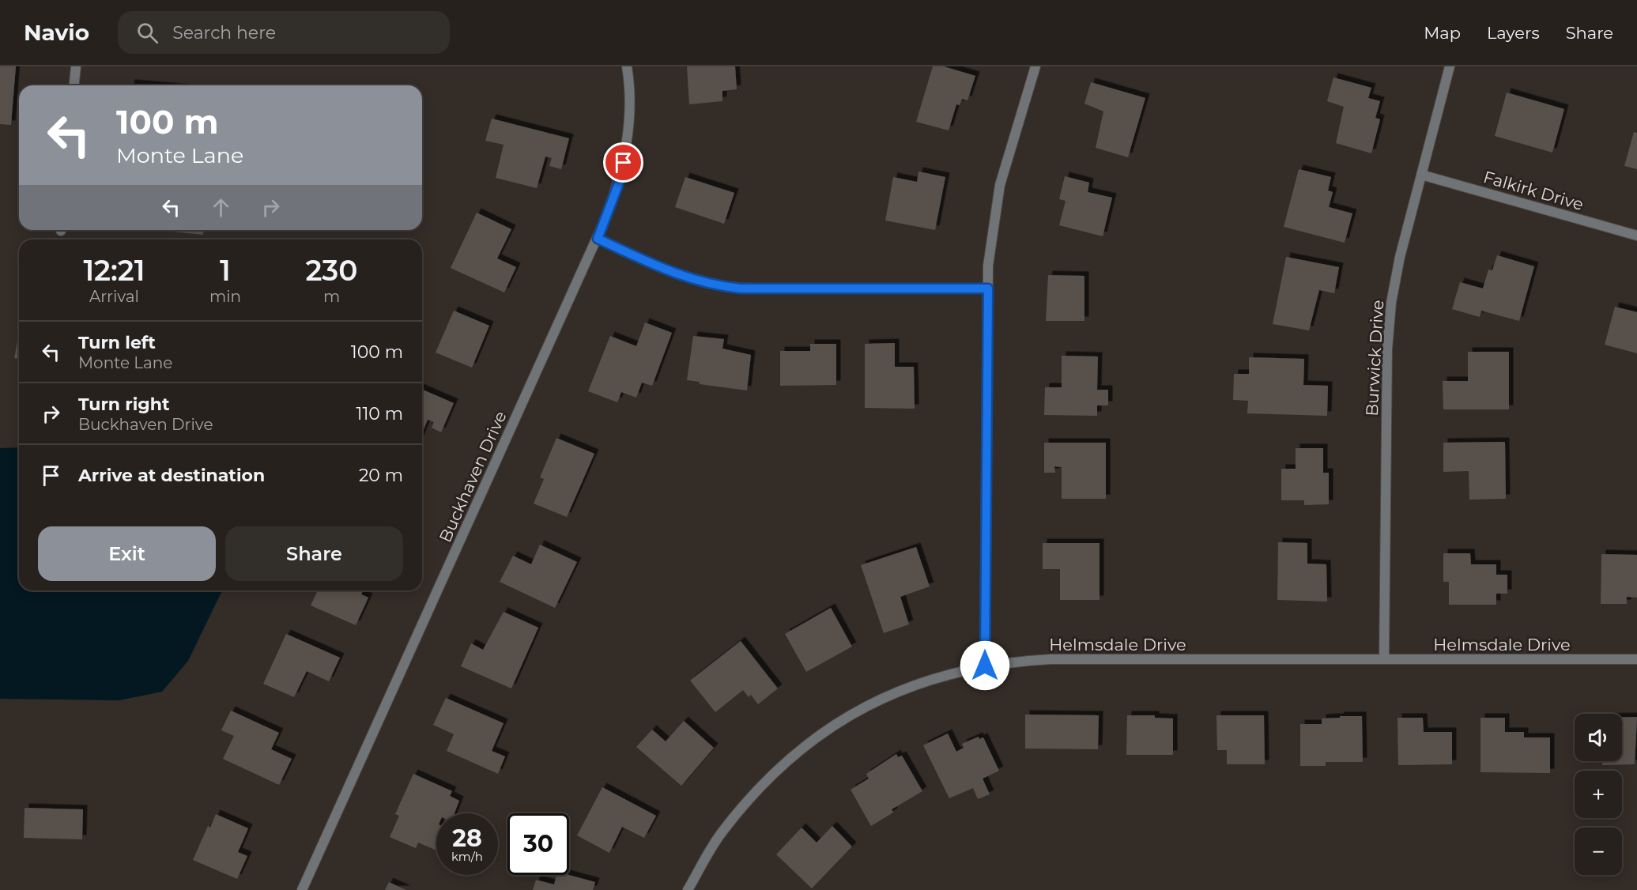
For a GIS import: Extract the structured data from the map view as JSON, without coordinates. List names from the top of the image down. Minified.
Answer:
{"streets":{"street":["Falkirk Drive","Burwick Drive","Buckhaven Drive","Helmsdale Drive"]},"crossings":[["Falkirk Drive","Burwick Drive"],["Burwick Drive","Helmsdale Drive"]],"page":{"header":"Navio","search":"Search here","nav":["Map","Layers","Share"],"turn":["100 m","Monte Lane"],"eta":["12:21","Arrival","1","min","230","m"],"list":[{"name":"Turn left","note":"Monte Lane","value":"100 m"},{"name":"Turn right","note":"Buckhaven Drive","value":"110 m"},{"name":"Arrive at destination","value":"20 m"}],"buttons":["Exit","Share"],"map_buttons":["+","−"],"speed":"28 km/h","limit":"30"}}
